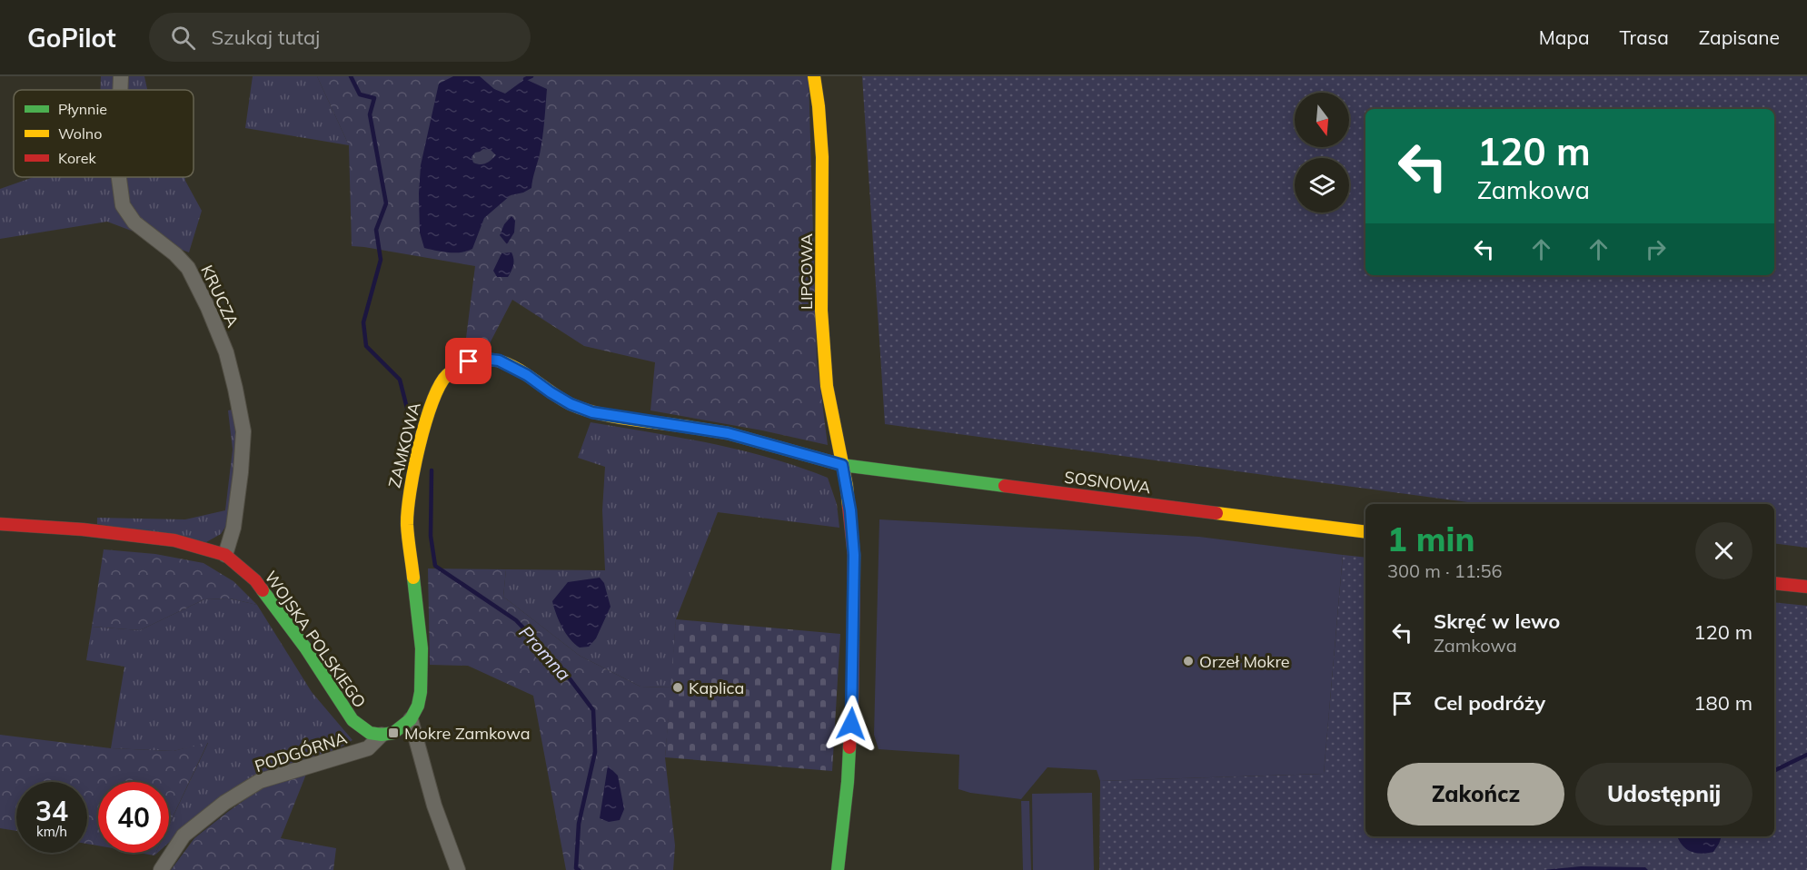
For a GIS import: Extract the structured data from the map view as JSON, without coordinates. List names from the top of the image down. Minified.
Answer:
{"streets":{"street":["LIPCOWA","KRUCZA","ZAMKOWA","SOSNOWA","WOJSKA POLSKIEGO","PODGÓRNA"]},"crossings":[["LIPCOWA","ZAMKOWA"],["LIPCOWA","SOSNOWA"],["KRUCZA","WOJSKA POLSKIEGO"],["ZAMKOWA","SOSNOWA"],["WOJSKA POLSKIEGO","PODGÓRNA"]],"water":["Promna"],"places":{"other":["Orzeł Mokre","Kaplica"],"transit":["Mokre Zamkowa"]},"legend":["Płynnie","Wolno","Korek"],"north":"bottom","page":{"header":"GoPilot","search":"Szukaj tutaj","nav":["Mapa","Trasa","Zapisane"],"turn":["120 m","Zamkowa"],"heading":["1 min","300 m · 11:56"],"list":[{"name":"Skręć w lewo","note":"Zamkowa","value":"120 m"},{"name":"Cel podróży","value":"180 m"}],"buttons":["Zakończ","Udostępnij"],"speed":"34 km/h","limit":"40"}}
